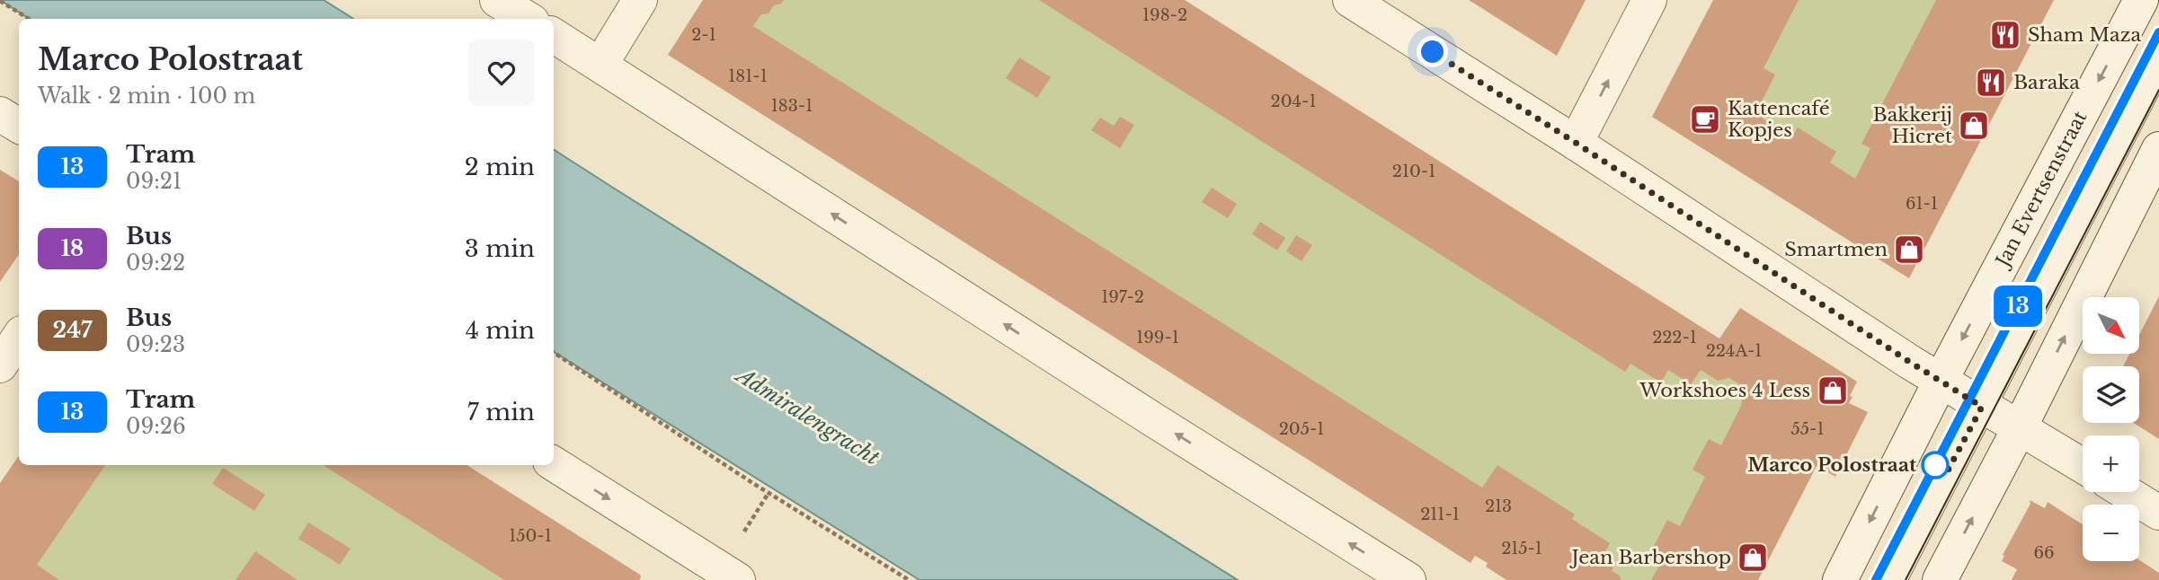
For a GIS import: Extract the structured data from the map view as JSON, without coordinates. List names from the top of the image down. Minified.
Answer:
{"streets":{"street":["Jan Evertsenstraat"]},"water":["Admiralengracht"],"places":{"restaurant":["Sham Maza","Baraka"],"cafe":["Kattencafé Kopjes"],"shop":["Bakkerij Hicret","Smartmen","Workshoes 4 Less","Jean Barbershop"],"other":["Marco Polostraat"]},"lines":["tram line 13"],"house_numbers":["198-2","2-1","181-1","204-1","183-1","210-1","61-1","197-2","199-1","222-1","224A-1","205-1","55-1","213","211-1","150-1","215-1","66"],"north":"bottom right","page":{"on_map":"13","heading":["Marco Polostraat","Walk · 2 min · 100 m"],"list":[{"mark":"13","name":"Tram","note":"09:21","value":"2 min"},{"mark":"18","name":"Bus","note":"09:22","value":"3 min"},{"mark":"247","name":"Bus","note":"09:23","value":"4 min"},{"mark":"13","name":"Tram","note":"09:26","value":"7 min"}],"map_buttons":["+","−"]}}
